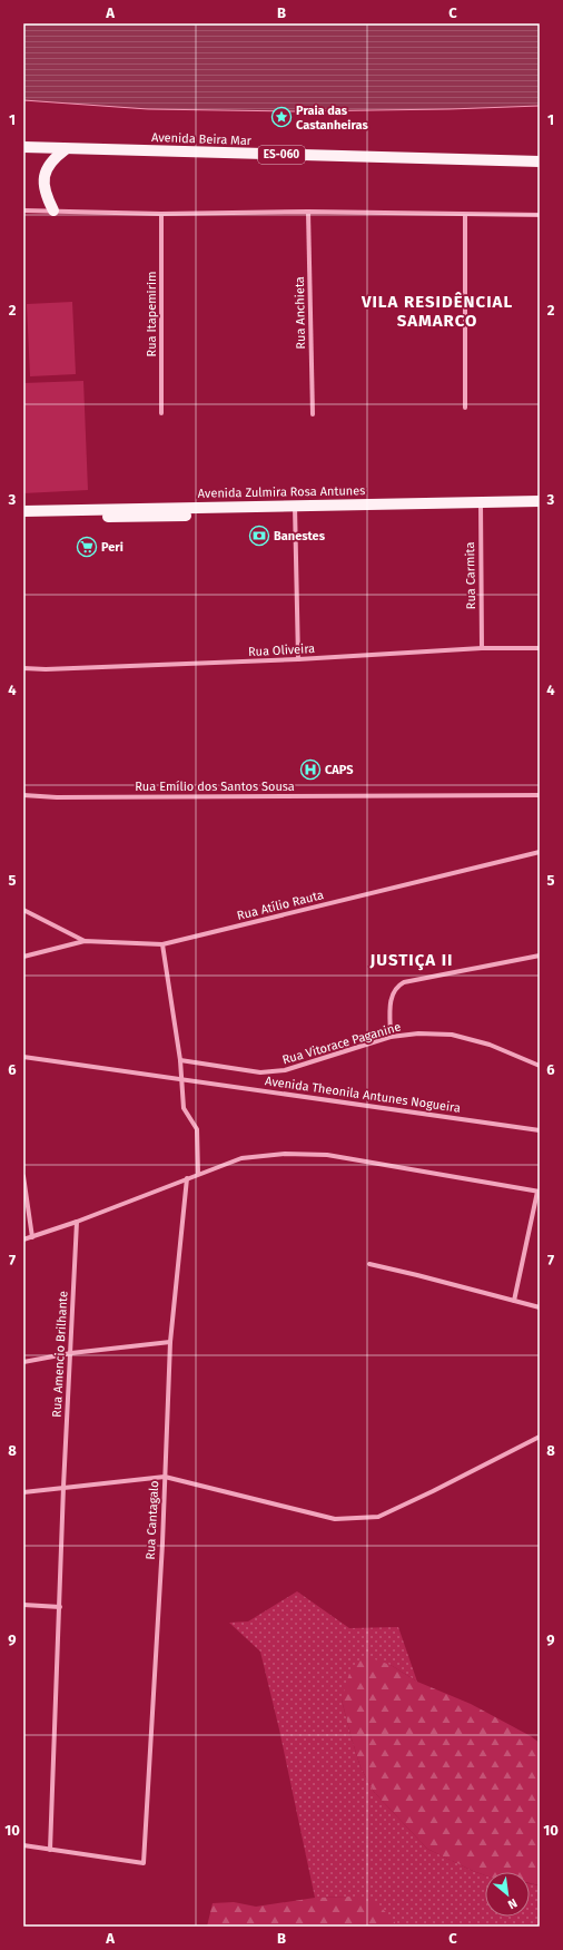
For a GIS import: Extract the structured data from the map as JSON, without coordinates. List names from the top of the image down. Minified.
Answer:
{"streets":{"main road":["Avenida Beira Mar","ES-060","Avenida Zulmira Rosa Antunes"],"street":["Rua Anchieta","Rua Itapemirim","Rua Carmita","Rua Oliveira","Rua Emílio dos Santos Sousa","Rua Atílio Rauta","Rua Vitorace Paganine","Avenida Theonila Antunes Nogueira","Rua Amencio Brilhante","Rua Cantagalo"]},"crossings":[["Avenida Zulmira Rosa Antunes","Rua Carmita"],["Rua Carmita","Rua Oliveira"],["Rua Amencio Brilhante","Rua Cantagalo"]],"districts":["VILA RESIDÊNCIAL SAMARCO","JUSTIÇA II"],"places":{"place":["Praia das Castanheiras"],"bank":["Banestes"],"supermarket":["Peri"],"hospital":["CAPS"]},"north":"bottom right","grid":{"columns":["A","B","C"],"rows":["1","2","3","4","5","6","7","8","9","10"]}}
